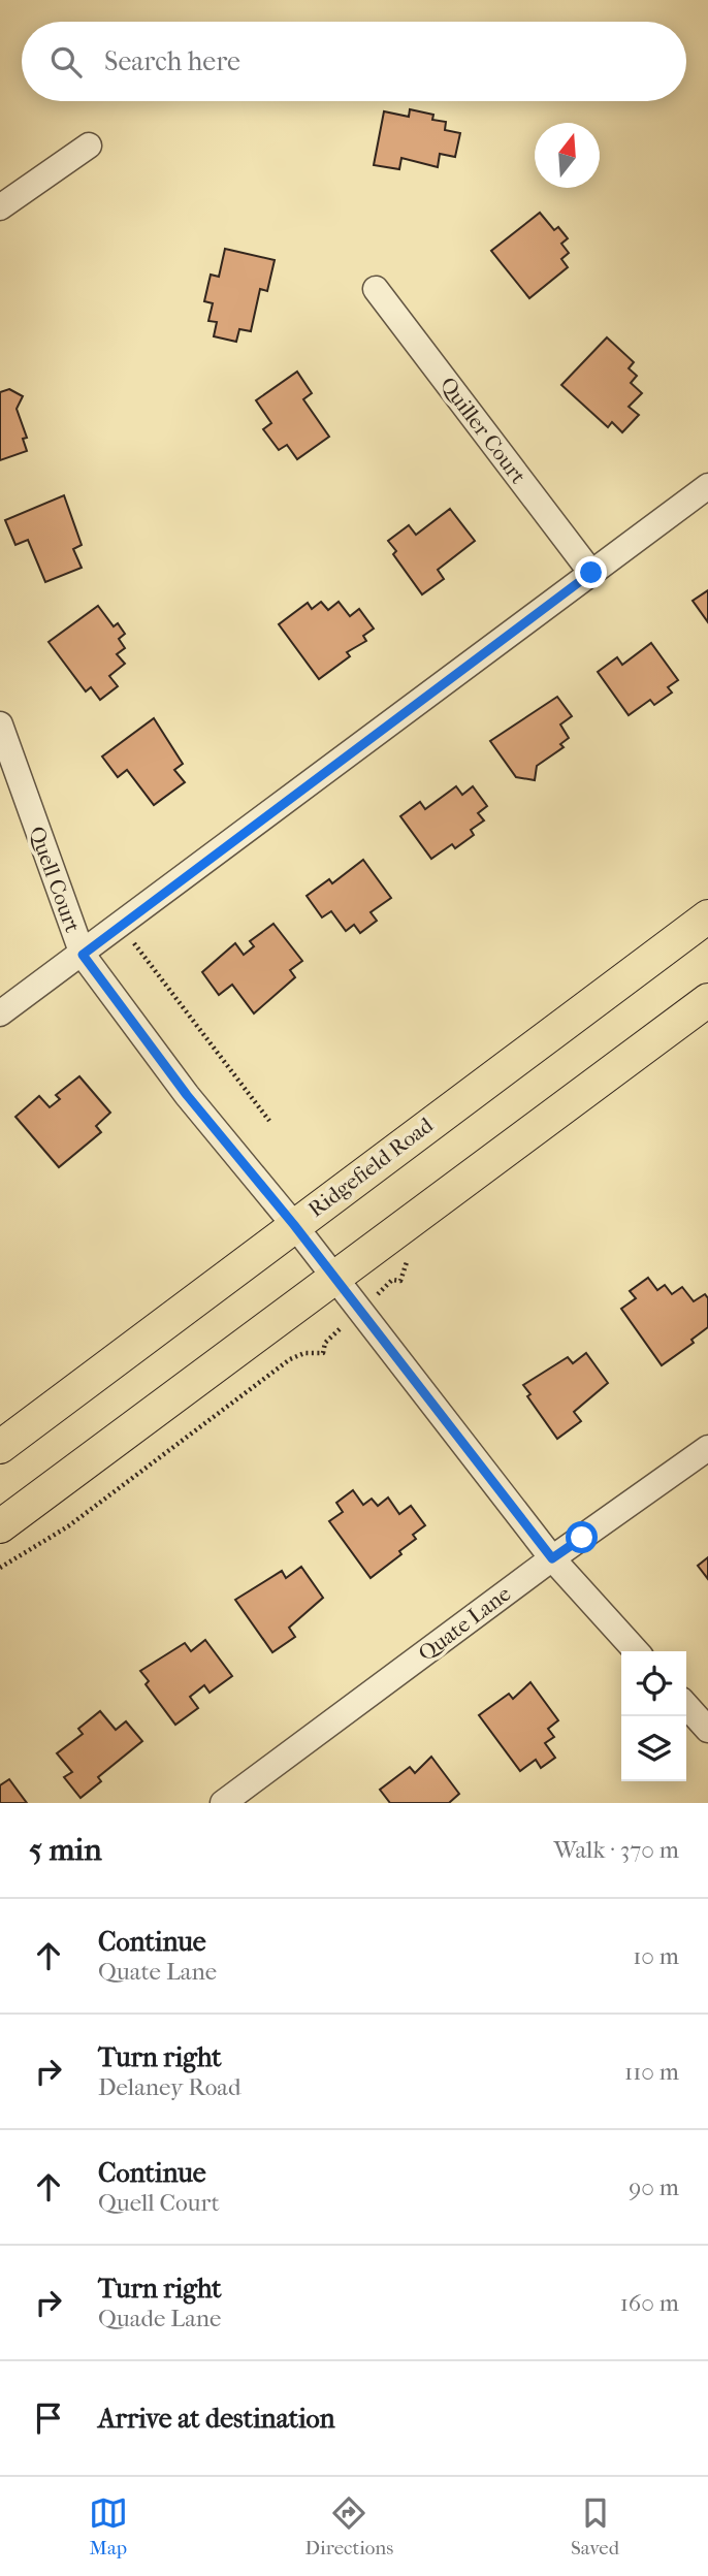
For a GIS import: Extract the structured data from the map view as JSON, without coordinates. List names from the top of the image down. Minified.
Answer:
{"streets":{"main road":["Ridgefield Road"],"street":["Quiller Court","Quell Court","Quate Lane"]},"crossings":[["Quell Court","Ridgefield Road"],["Quell Court","Quate Lane"]],"north":"top","page":{"search":"Search here","heading":["5 min","Walk · 370 m"],"list":[["Continue","Quate Lane","10 m"],["Turn right","Delaney Road","110 m"],["Continue","Quell Court","90 m"],["Turn right","Quade Lane","160 m"],"Arrive at destination"],"nav":["Map","Directions","Saved"]}}
